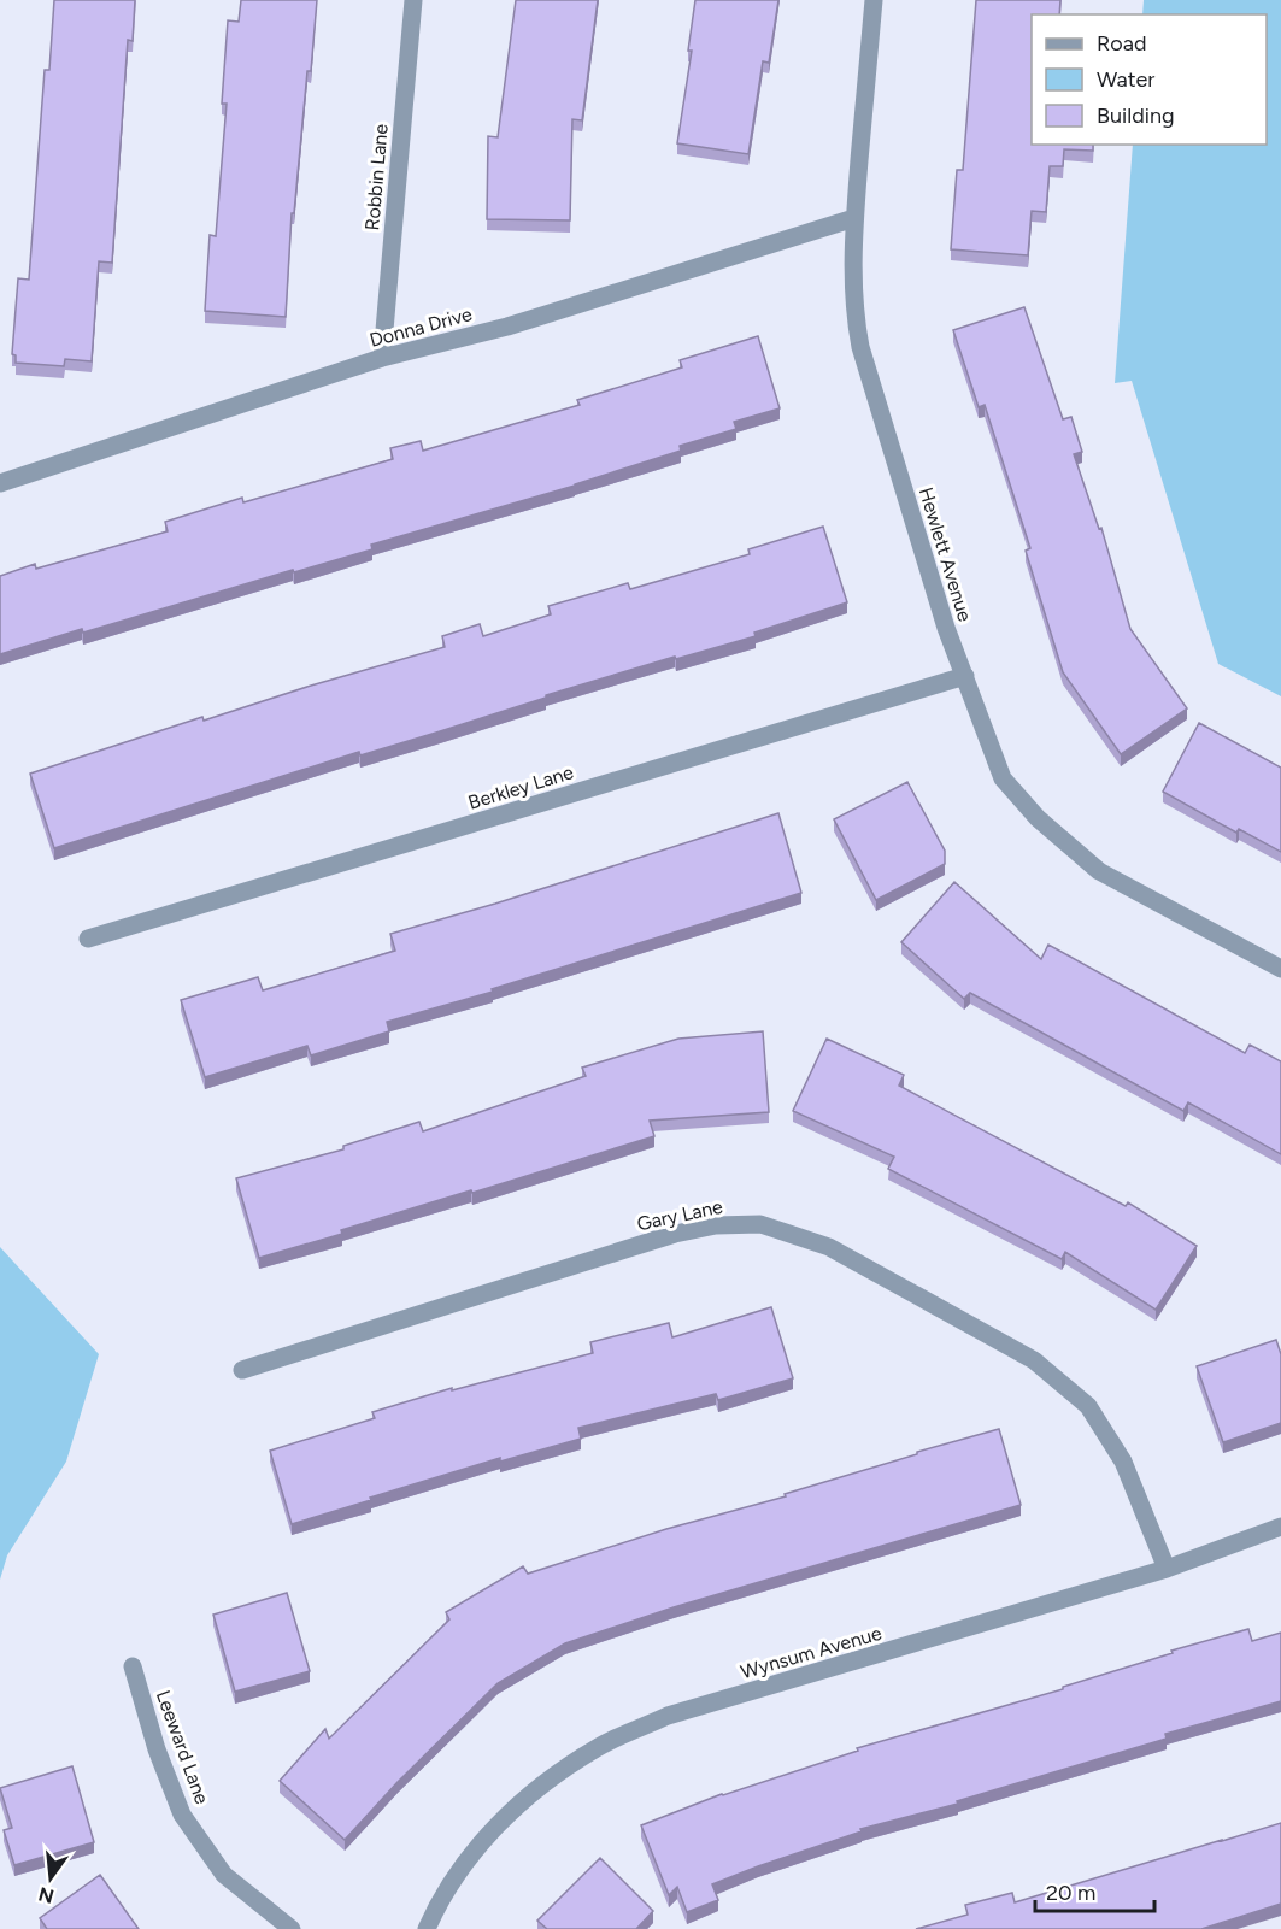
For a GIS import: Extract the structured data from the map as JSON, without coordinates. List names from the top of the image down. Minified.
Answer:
{"streets":{"street":["Robbin Lane","Donna Drive","Hewlett Avenue","Berkley Lane","Gary Lane","Wynsum Avenue","Leeward Lane"]},"crossings":[["Robbin Lane","Donna Drive"],["Donna Drive","Hewlett Avenue"],["Hewlett Avenue","Berkley Lane"],["Gary Lane","Wynsum Avenue"]],"legend":["Road","Water","Building"],"scale_bar":"20 m","north":"bottom"}
